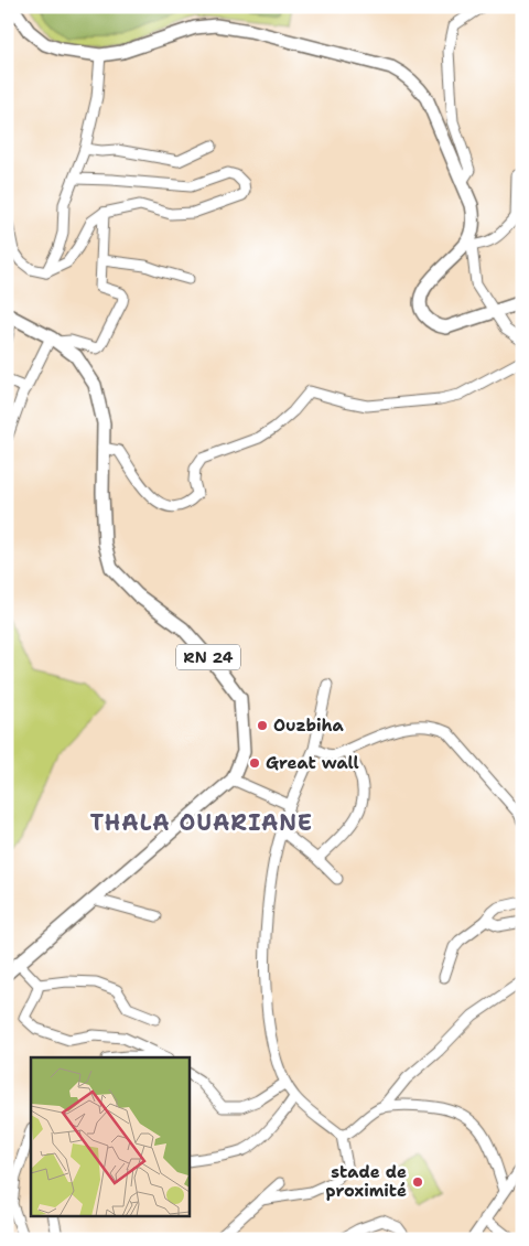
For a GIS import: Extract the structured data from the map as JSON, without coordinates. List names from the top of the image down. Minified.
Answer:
{"streets":{"main road":["RN 24"]},"districts":["THALA OUARIANE"],"places":["Ouzbiha","Great wall","stade de proximité"]}
